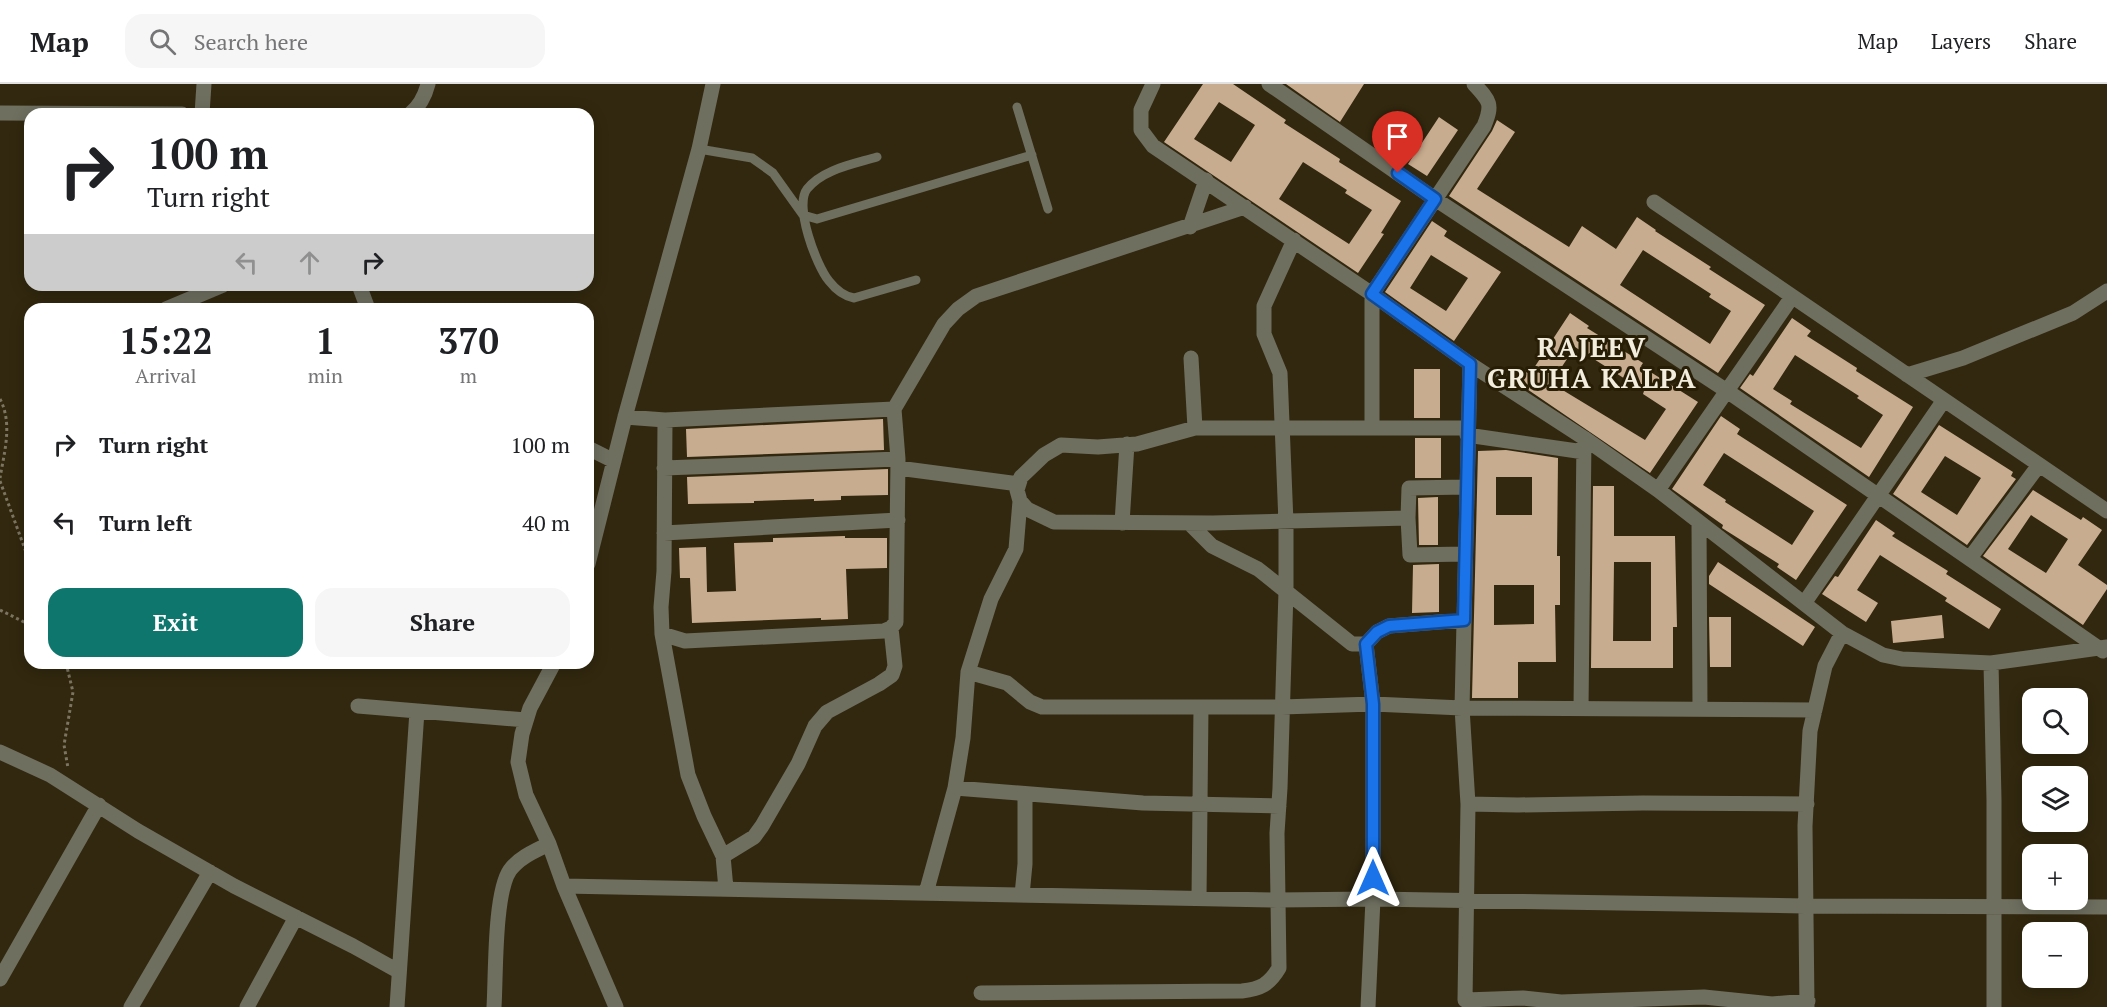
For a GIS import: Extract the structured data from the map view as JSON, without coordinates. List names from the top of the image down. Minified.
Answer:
{"districts":["RAJEEV GRUHA KALPA"],"page":{"header":"Map","search":"Search here","nav":["Map","Layers","Share"],"turn":["100 m","Turn right"],"eta":["15:22","Arrival","1","min","370","m"],"list":[{"name":"Turn right","value":"100 m"},{"name":"Turn left","value":"40 m"}],"buttons":["Exit","Share"],"map_buttons":["+","−"]}}
